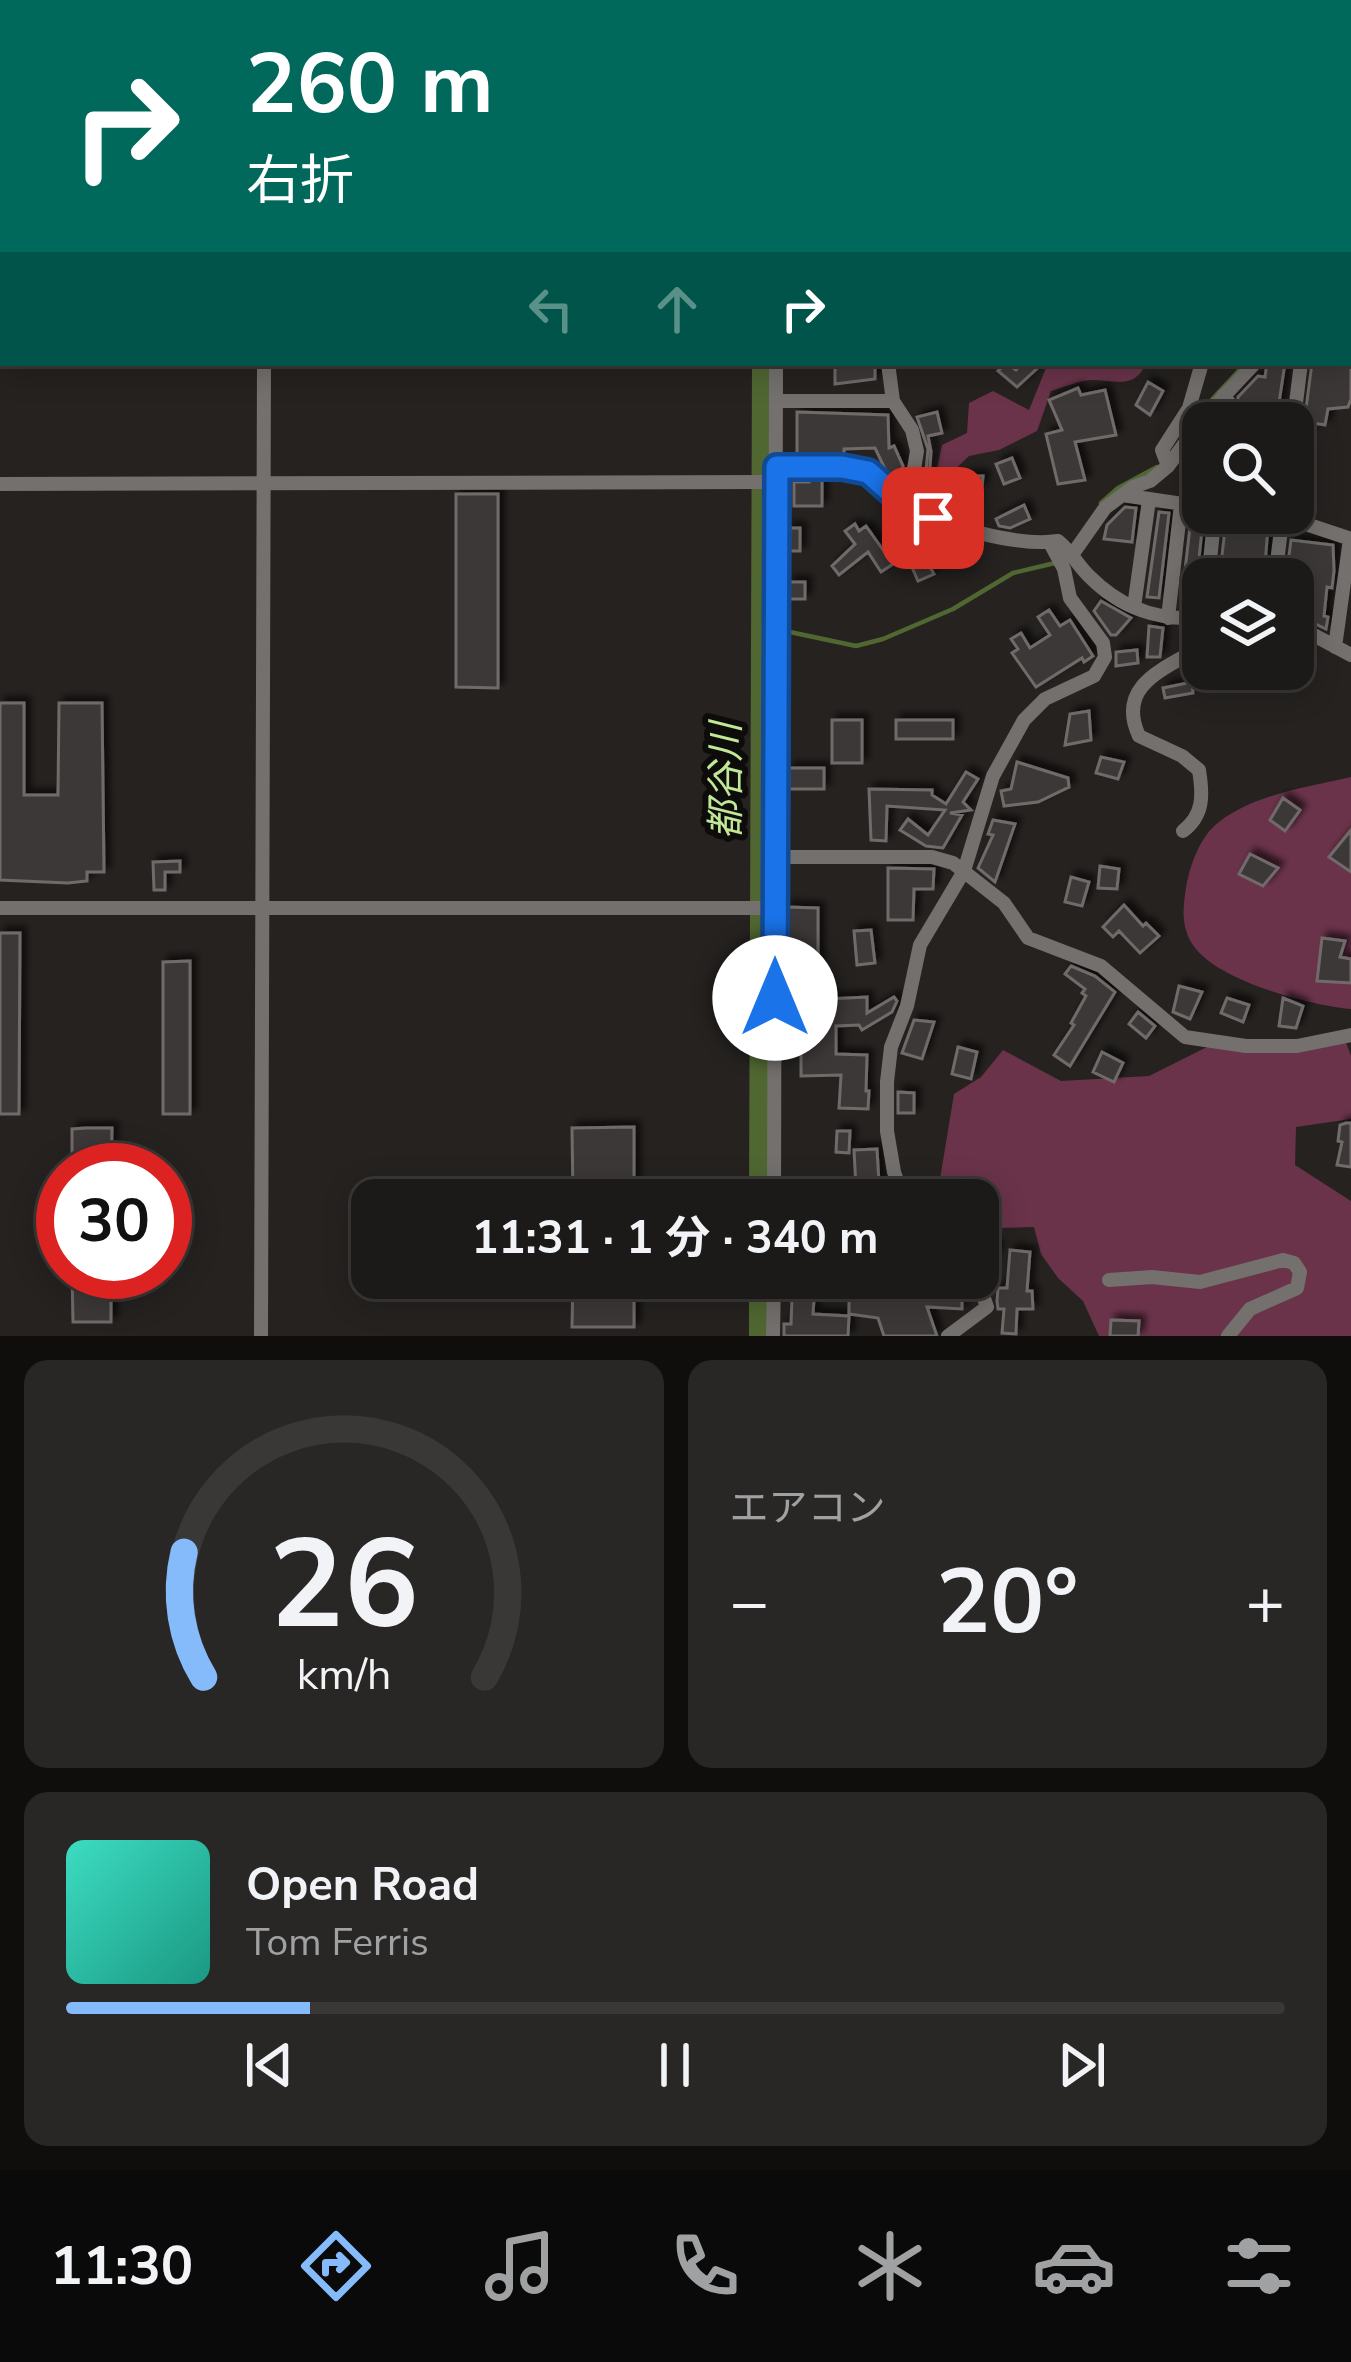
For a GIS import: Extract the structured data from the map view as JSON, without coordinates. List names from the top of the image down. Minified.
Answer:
{"water":["都谷川"],"page":{"turn":["260 m","右折"],"limit":"30","trip":"11:31 · 1 分 · 340 m","tile":"エアコン","heat":["−","20°","+"],"song":["Open Road","Tom Ferris"],"tabs":"11:30","gauge":["26","km/h"]}}
